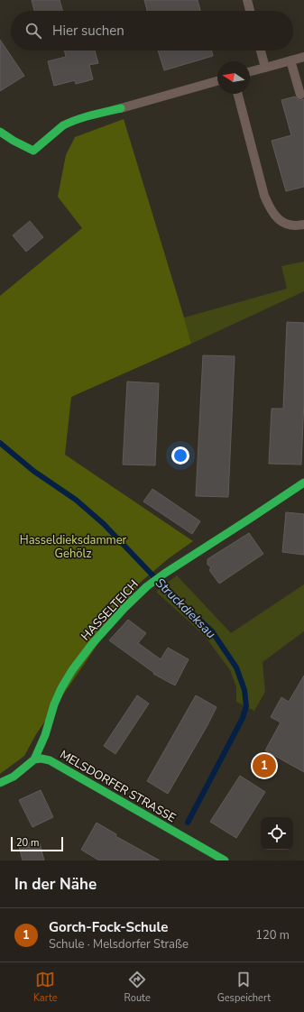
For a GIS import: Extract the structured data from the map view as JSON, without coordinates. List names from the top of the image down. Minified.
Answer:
{"streets":{"street":["HASSELTEICH","MELSDORFER STRASSE"]},"crossings":[["HASSELTEICH","MELSDORFER STRASSE"]],"water":["Struckdieksau"],"parks":["Hasseldieksdammer Gehölz"],"scale_bar":"20 m","north":"left","page":{"search":"Hier suchen","pins":"1","scale":"20 m","heading":"In der Nähe","list":[{"mark":"1","name":"Gorch-Fock-Schule","note":"Schule · Melsdorfer Straße","value":"120 m"}],"nav":["Karte","Route","Gespeichert"]}}
